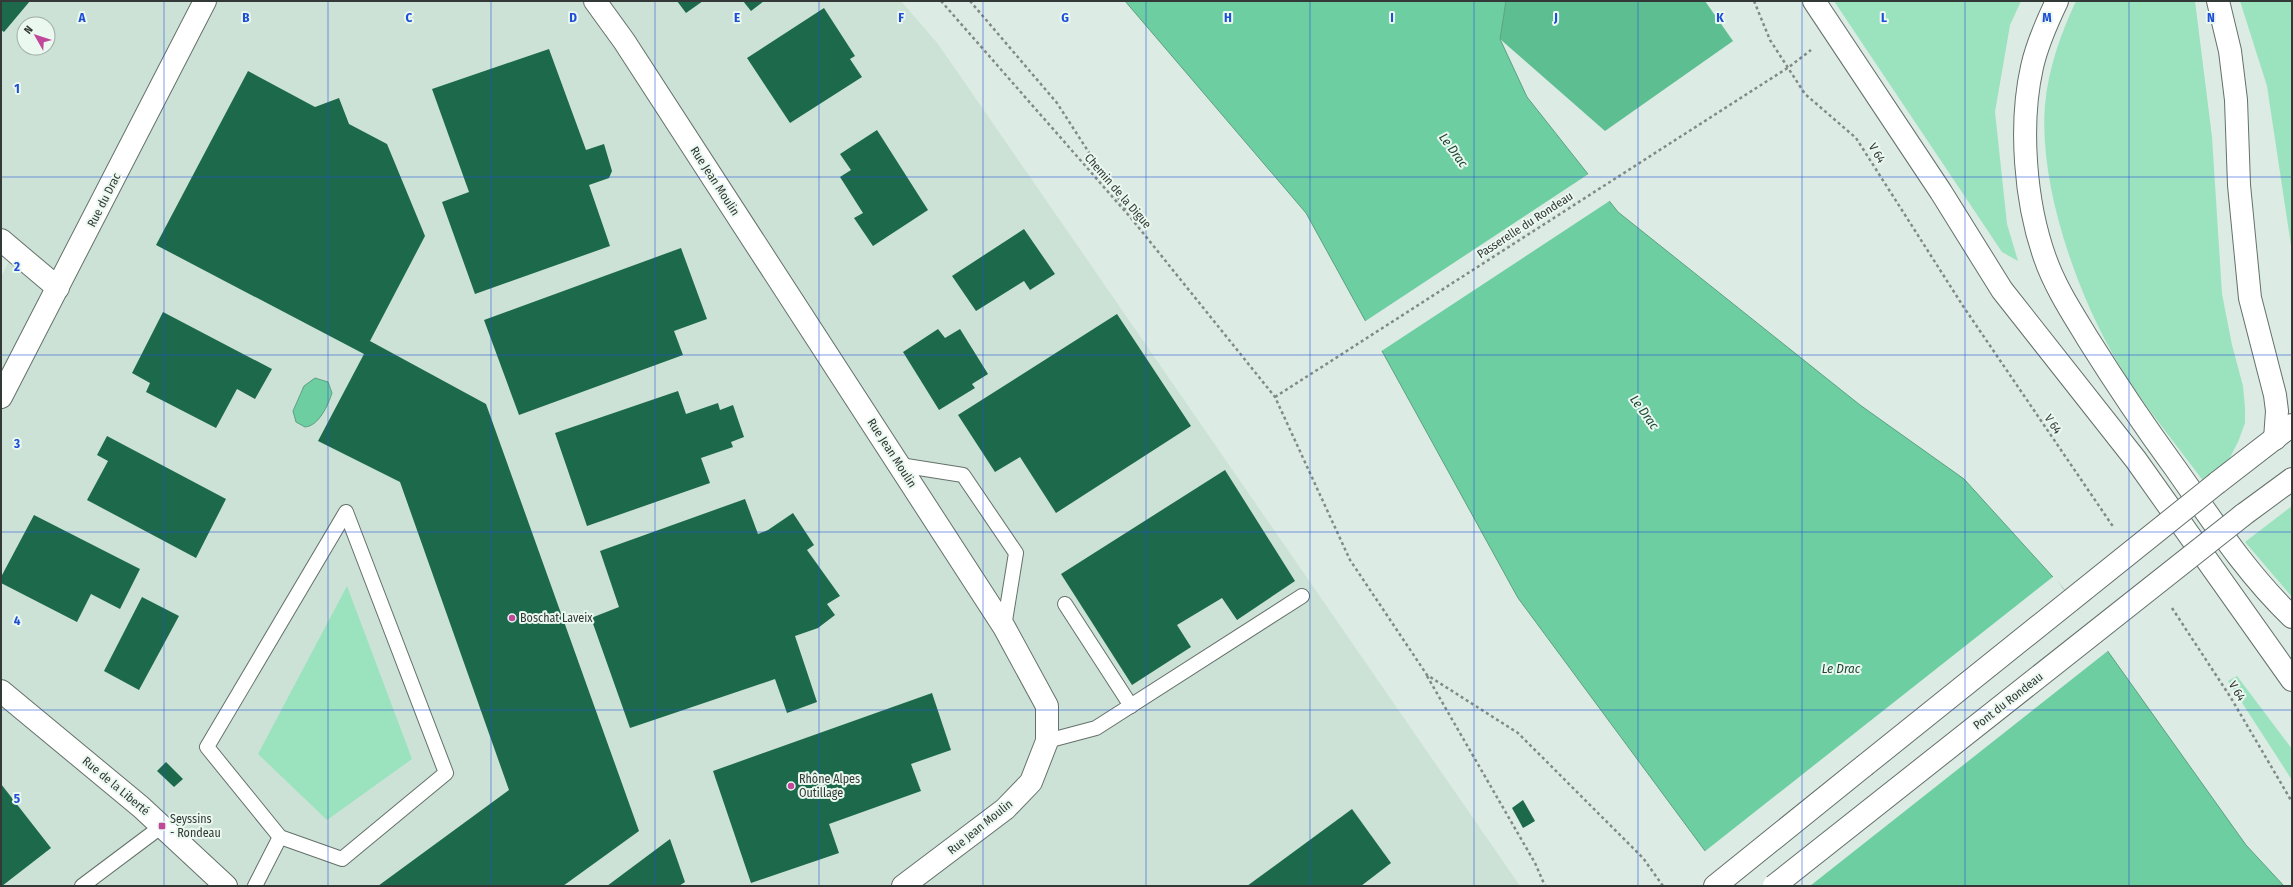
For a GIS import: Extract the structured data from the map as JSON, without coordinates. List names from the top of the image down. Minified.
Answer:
{"streets":{"main road":["Rue Jean Moulin","Rue du Drac","Pont du Rondeau","Rue de la Liberté"],"path":["V 64","Chemin de la Digue","Passerelle du Rondeau"]},"crossings":[["V 64","Passerelle du Rondeau"],["Chemin de la Digue","Passerelle du Rondeau"]],"water":["Le Drac"],"places":{"other":["Boschat Laveix","Rhône Alpes Outillage"],"transit":["Seyssins - Rondeau"]},"north":"top left","grid":{"columns":["A","B","C","D","E","F","G","H","I","J","K","L","M","N"],"rows":["1","2","3","4","5"]}}
